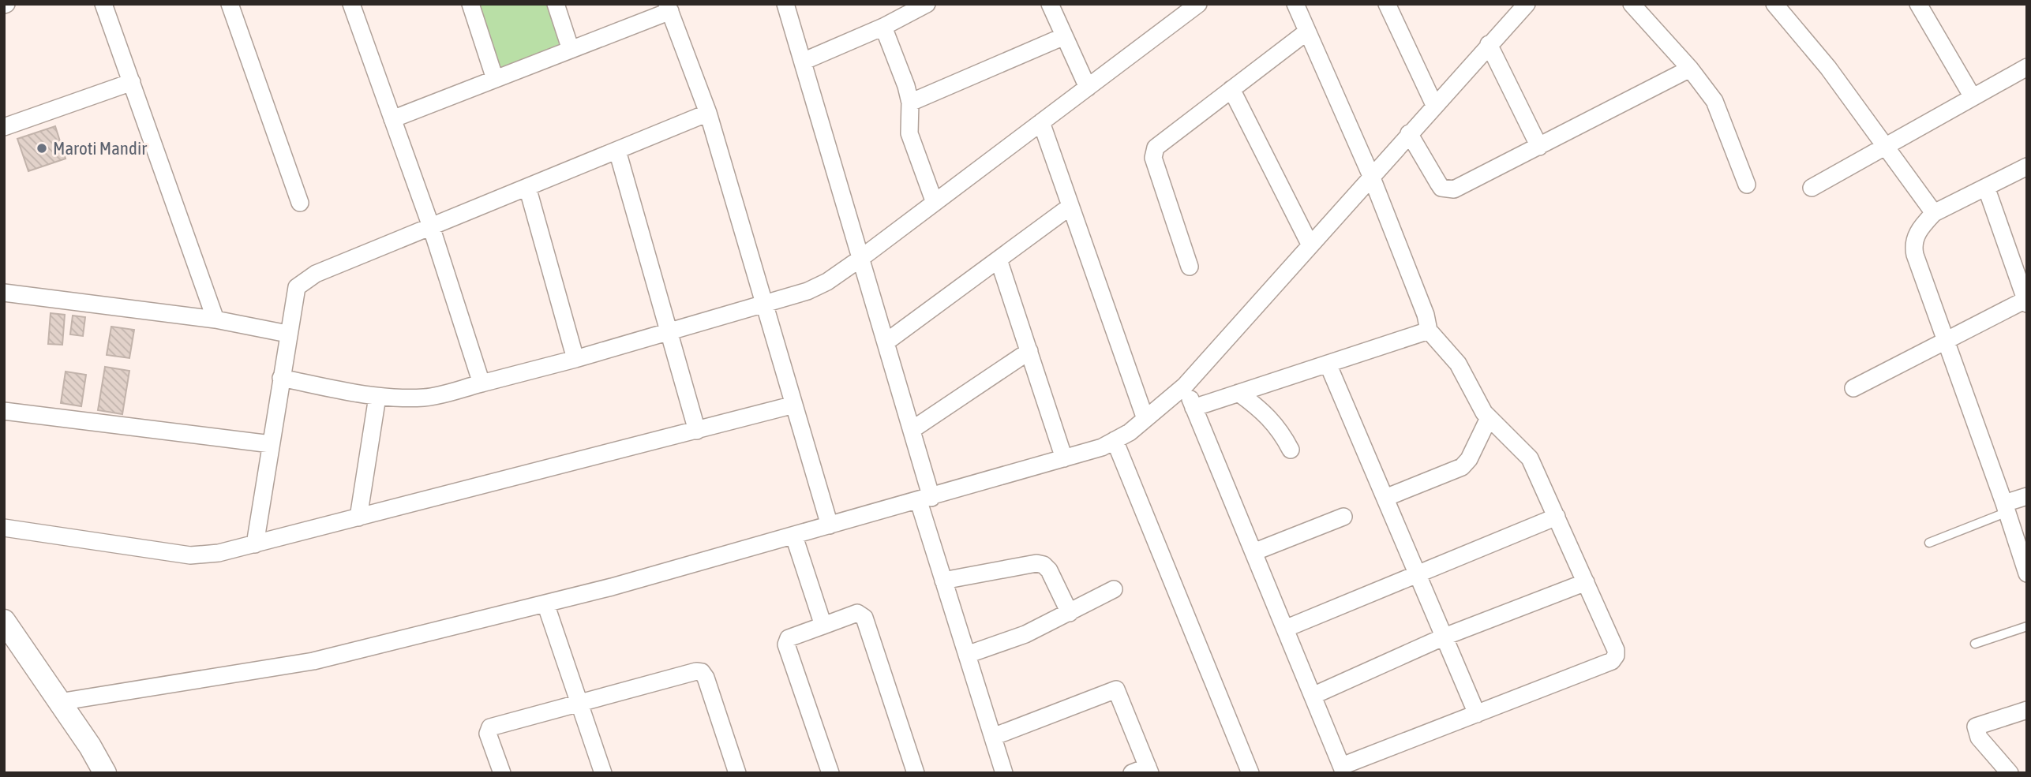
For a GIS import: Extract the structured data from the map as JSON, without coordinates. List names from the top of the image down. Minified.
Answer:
{"places":["Maroti Mandir"]}
